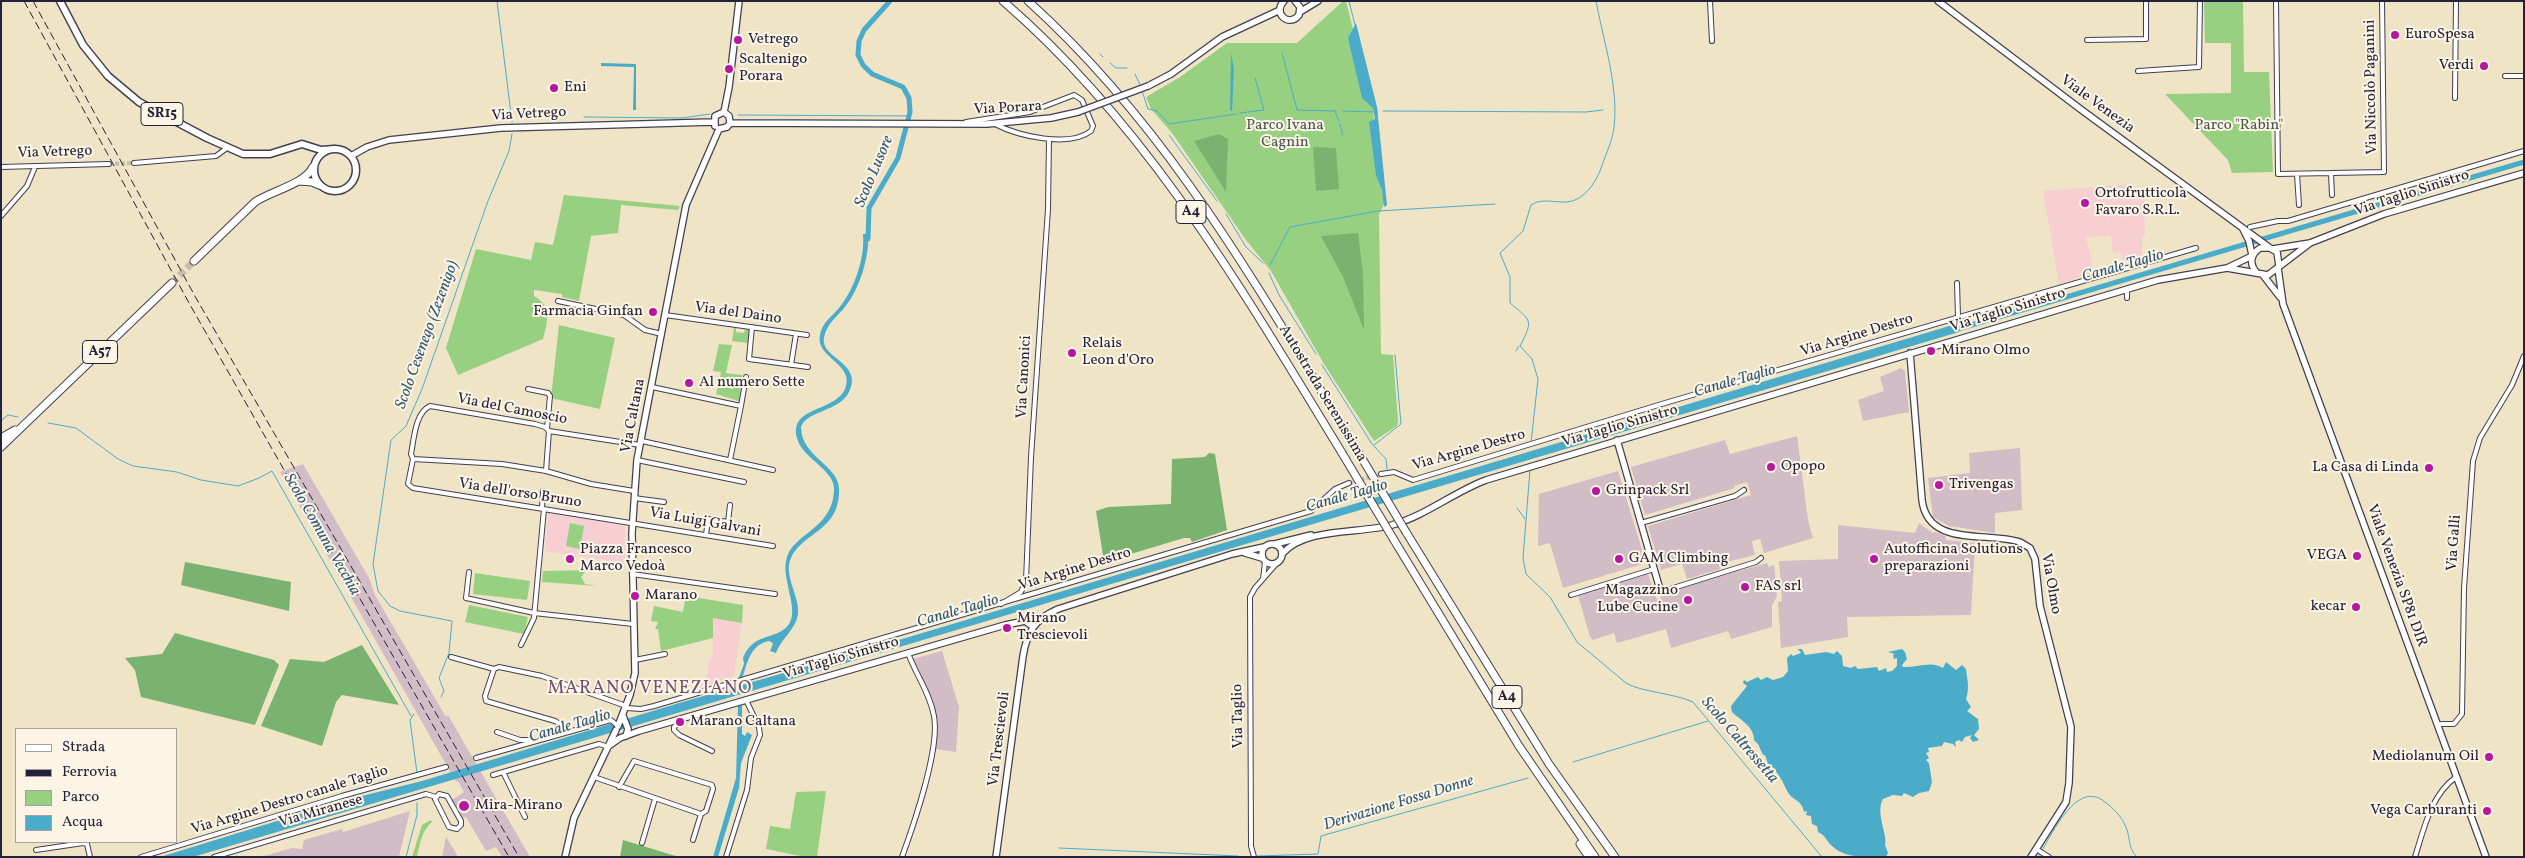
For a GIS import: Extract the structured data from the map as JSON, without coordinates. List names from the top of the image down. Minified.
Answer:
{"streets":{"highway":["A4","A57","Autostrada Serenissima"],"main road":["Viale Venezia","Via Porara","SR15","Via Vetrego","Via Taglio Sinistro","Via Caltana","Viale Venezia SP81 DIR","Via Olmo","Via Trescievoli"],"street":["Via Niccolò Paganini","Via del Daino","Via Argine Destro","Via Canonici","Via del Camoscio","Via dell'orso Bruno","Via Luigi Galvani","Via Galli","Via Taglio","Via Argine Destro canale Taglio","Via Miranese"]},"crossings":[["Viale Venezia","Via Taglio Sinistro"],["Via Porara","Via Vetrego"],["Via Porara","Via Caltana"],["Via Vetrego","Via Caltana"],["Via Taglio Sinistro","Via Olmo"],["Via Taglio Sinistro","Via Taglio"],["Via Taglio Sinistro","Via Trescievoli"],["Via del Daino","Via Caltana"],["Via Argine Destro","Via Canonici"],["Via Argine Destro","Via Caltana"],["Via del Camoscio","Via Caltana"],["Via del Camoscio","Via dell'orso Bruno"],["Via Caltana","Via dell'orso Bruno"],["Via Caltana","Via Luigi Galvani"],["Via dell'orso Bruno","Via Luigi Galvani"],["Via Galli","Viale Venezia SP81 DIR"]],"districts":["MARANO VENEZIANO"],"water":["Scolo Lusore","Canale Taglio","Scolo Cesenego (Zezenigo)","Scolo Comuna Vecchia","Scolo Caltressetta","Derivazione Fossa Donne"],"parks":["Parco Ivana Cagnin","Parco \"Rabin\""],"places":["EuroSpesa","Vetrego","Verdi","Scaltenigo Porara","Eni","Ortofrutticola Favaro S.R.L.","Farmacia Ginfan","Mirano Olmo","Relais Leon d'Oro","Al numero Sette","Opopo","La Casa di Linda","Trivengas","Grinpack Srl","VEGA","Piazza Francesco Marco Vedoà","GAM Climbing","Autofficina Solutions preparazioni","FAS srl","Marano","Magazzino Lube Cucine","kecar","Mirano Trescievoli","Marano Caltana","Mediolanum Oil","Mira-Mirano","Vega Carburanti"],"legend":["Strada","Ferrovia","Parco","Acqua"]}
